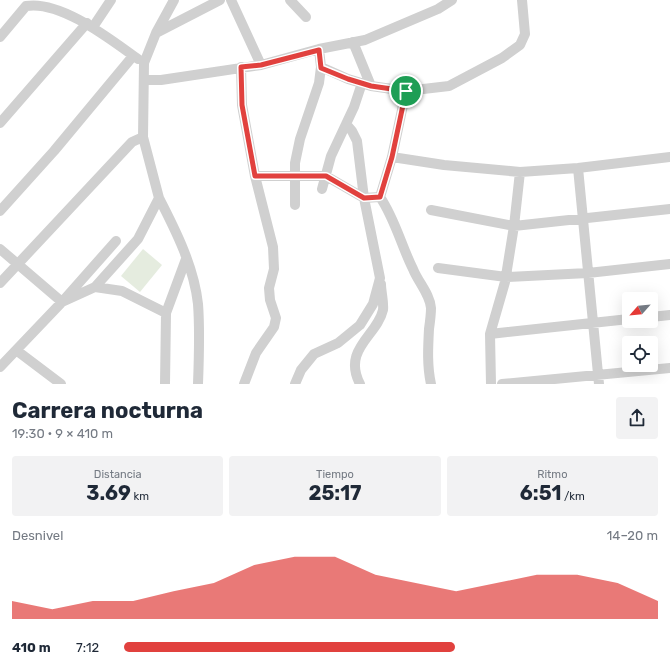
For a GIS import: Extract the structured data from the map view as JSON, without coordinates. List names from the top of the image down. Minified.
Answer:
{"north":"bottom left","page":{"heading":["Carrera nocturna","19:30 · 9 × 410 m"],"stats":[["Distancia","3.69 km"],["Tiempo","25:17"],["Ritmo","6:51 /km"]],"chart":["Desnivel","14–20 m"],"list":[{"name":"410 m","note":"7:12"}]}}
